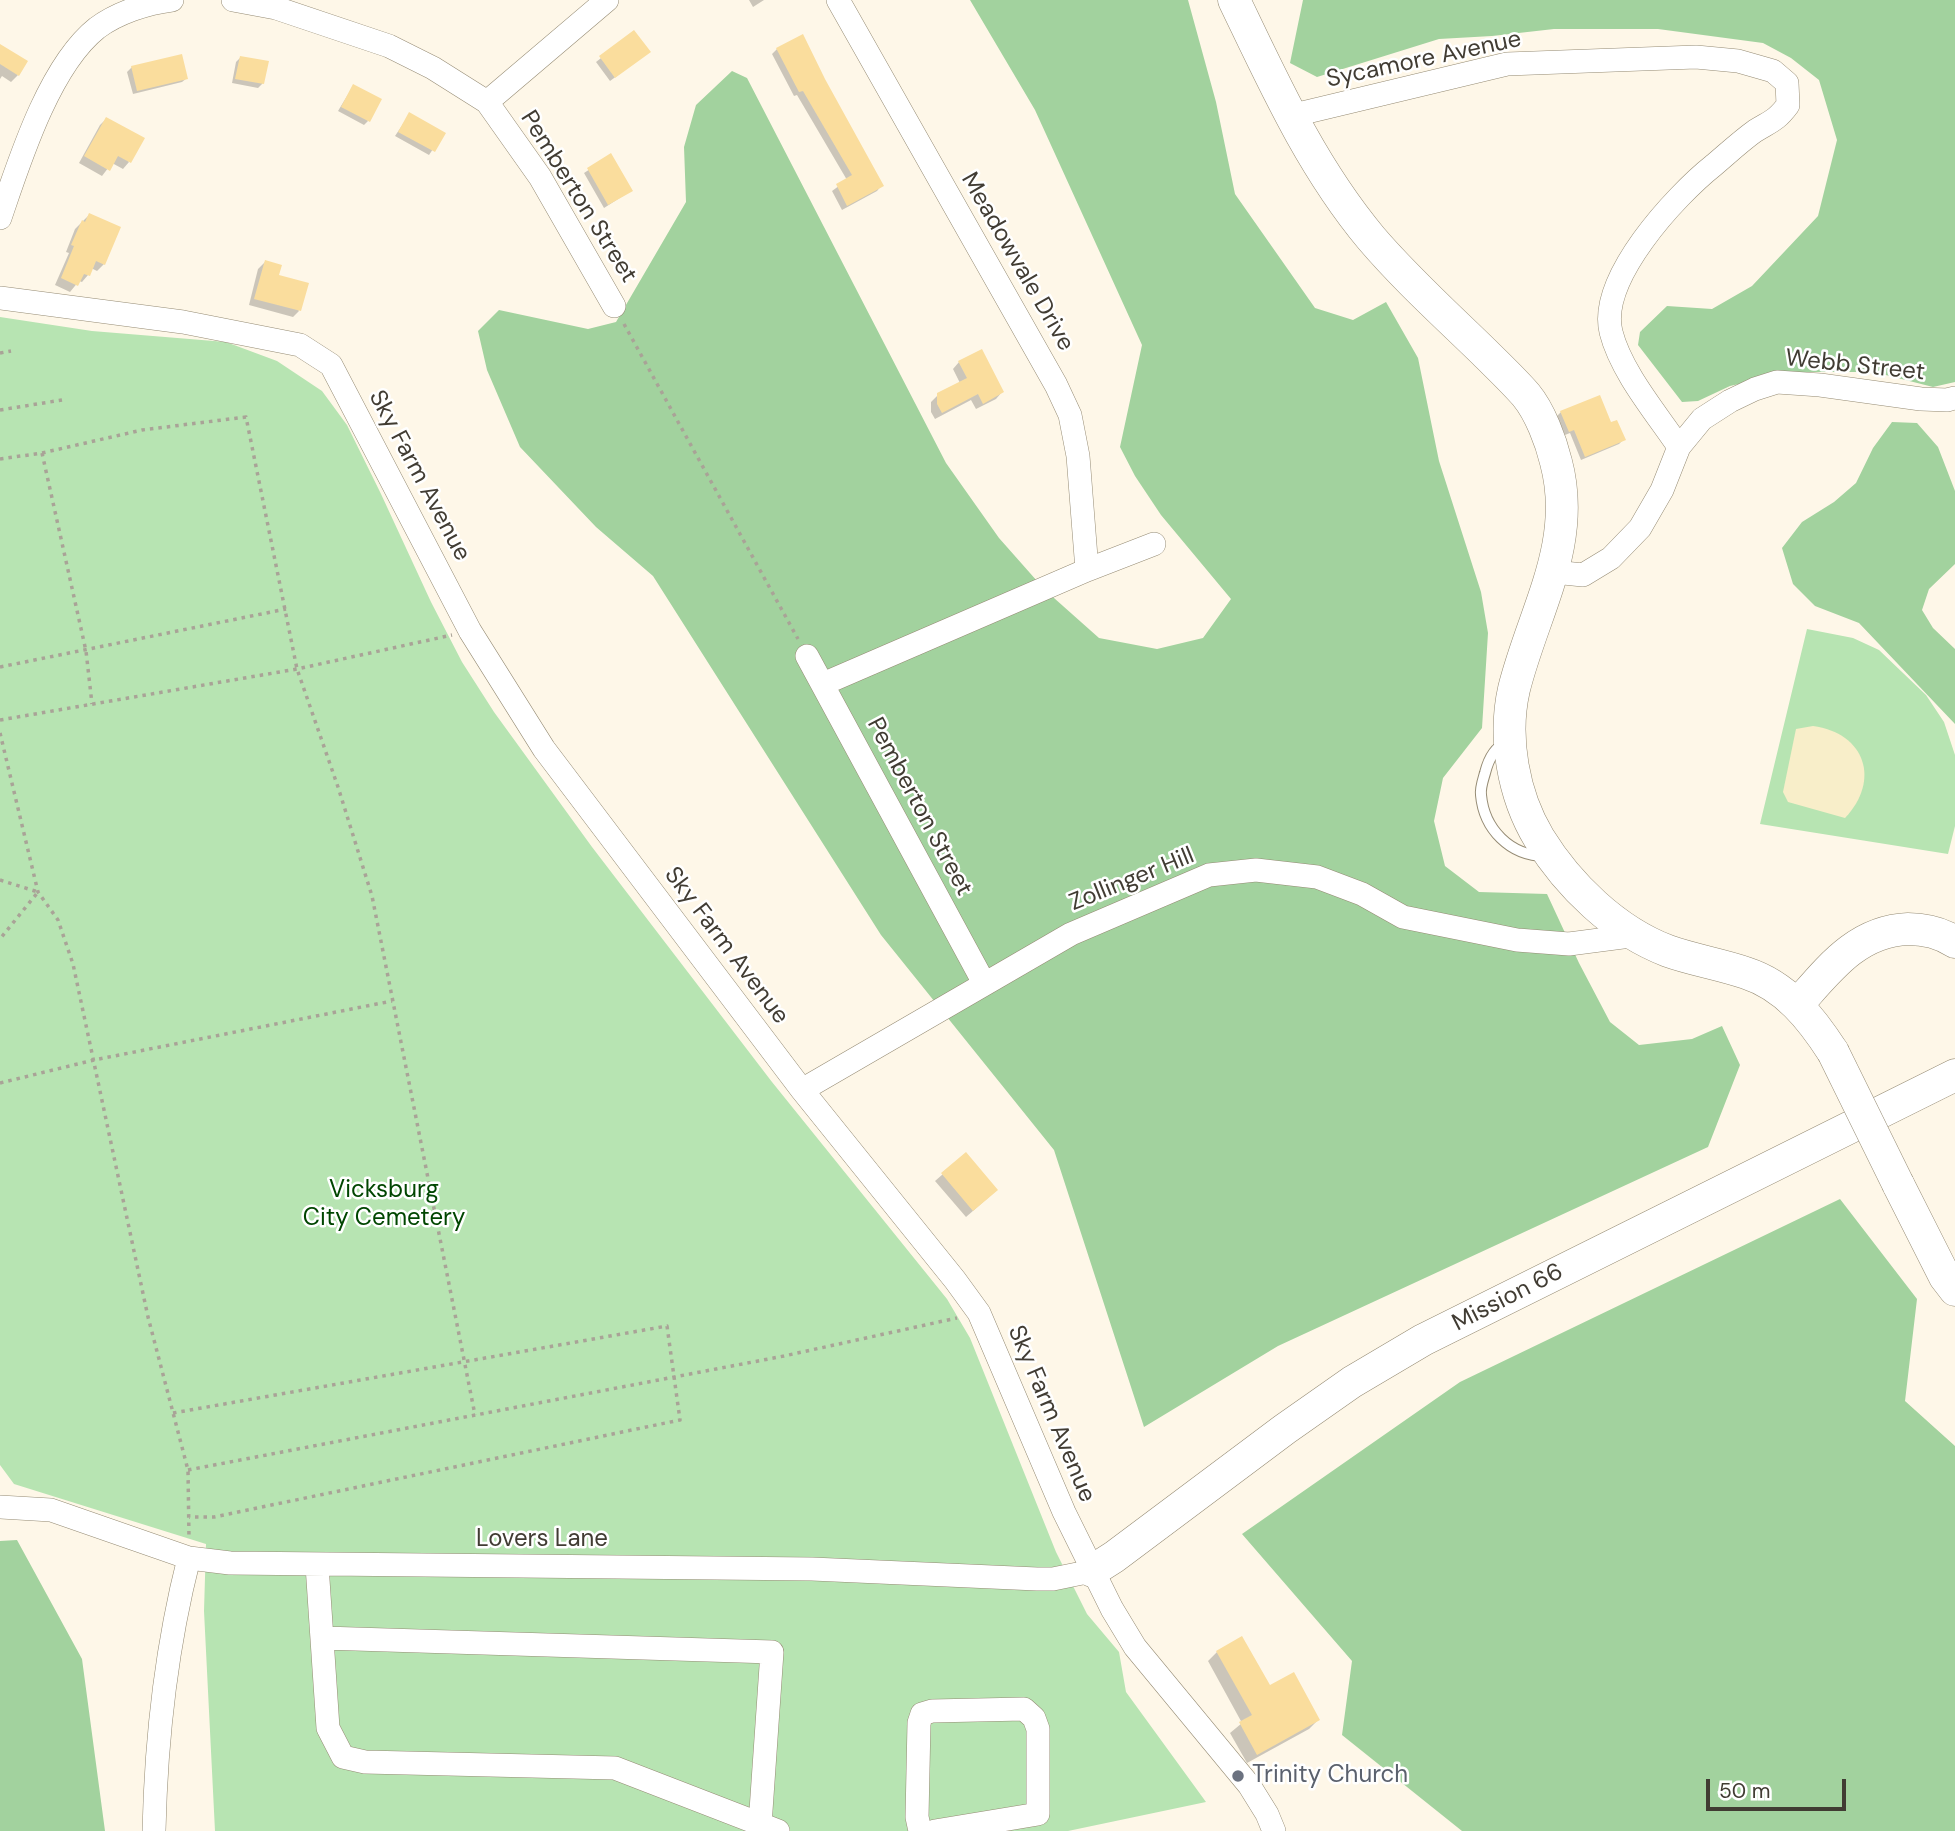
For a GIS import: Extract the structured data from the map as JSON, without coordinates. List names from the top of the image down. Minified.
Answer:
{"streets":{"street":["Sycamore Avenue","Pemberton Street","Meadowvale Drive","Webb Street","Sky Farm Avenue","Zollinger Hill","Mission 66","Lovers Lane"]},"crossings":[["Sycamore Avenue","Webb Street"],["Pemberton Street","Zollinger Hill"],["Sky Farm Avenue","Zollinger Hill"],["Sky Farm Avenue","Mission 66"],["Sky Farm Avenue","Lovers Lane"],["Mission 66","Lovers Lane"]],"parks":["Vicksburg City Cemetery"],"places":["Trinity Church"],"scale_bar":"50 m"}
